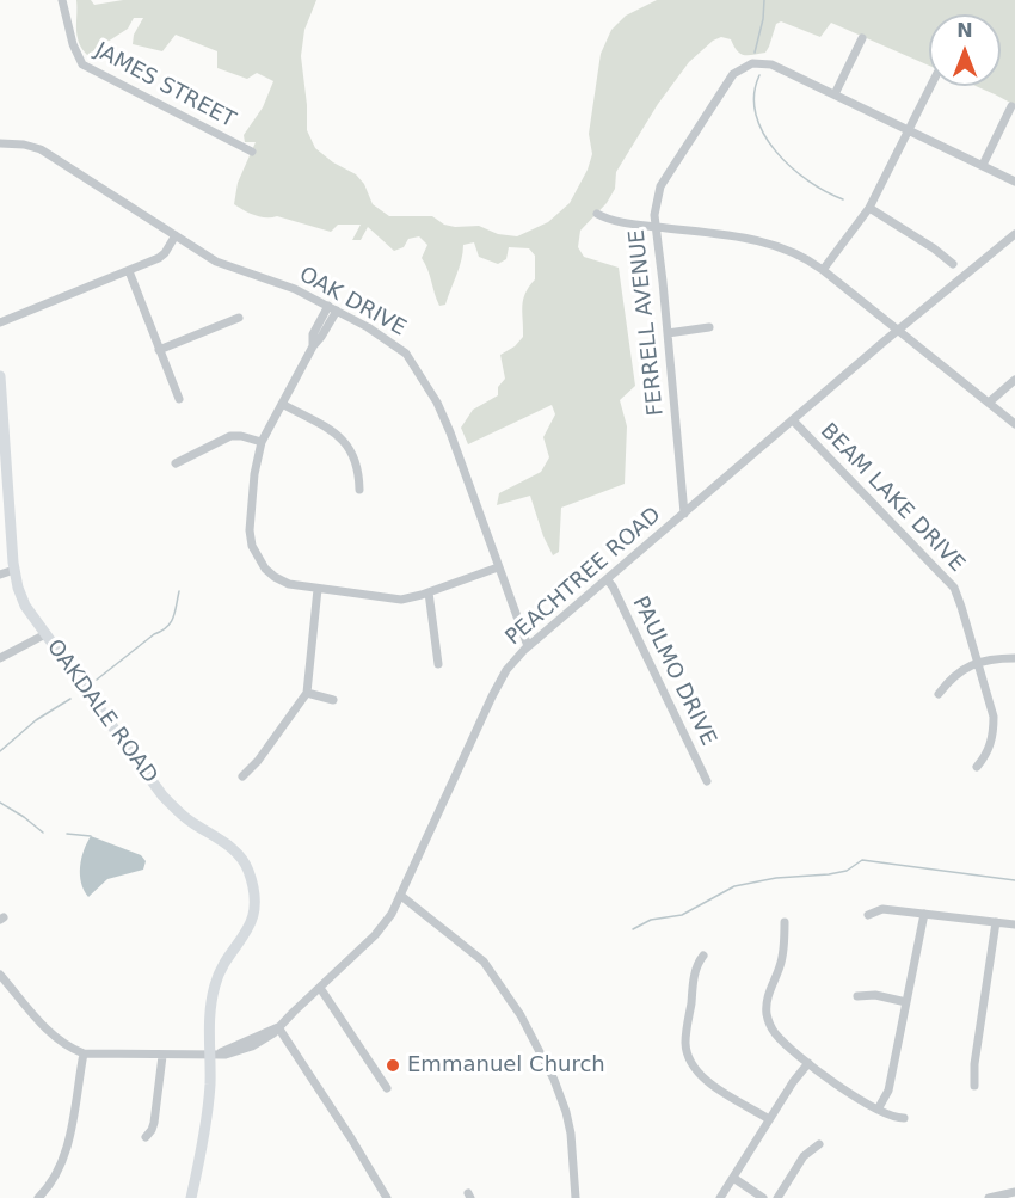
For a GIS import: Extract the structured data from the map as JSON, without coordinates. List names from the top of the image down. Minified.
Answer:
{"streets":{"main road":["OAKDALE ROAD"],"street":["JAMES STREET","OAK DRIVE","FERRELL AVENUE","BEAM LAKE DRIVE","PEACHTREE ROAD","PAULMO DRIVE"]},"crossings":[["OAK DRIVE","PEACHTREE ROAD"],["FERRELL AVENUE","PEACHTREE ROAD"],["BEAM LAKE DRIVE","PEACHTREE ROAD"],["PEACHTREE ROAD","PAULMO DRIVE"],["PEACHTREE ROAD","OAKDALE ROAD"]],"places":["Emmanuel Church"],"north":"top"}
